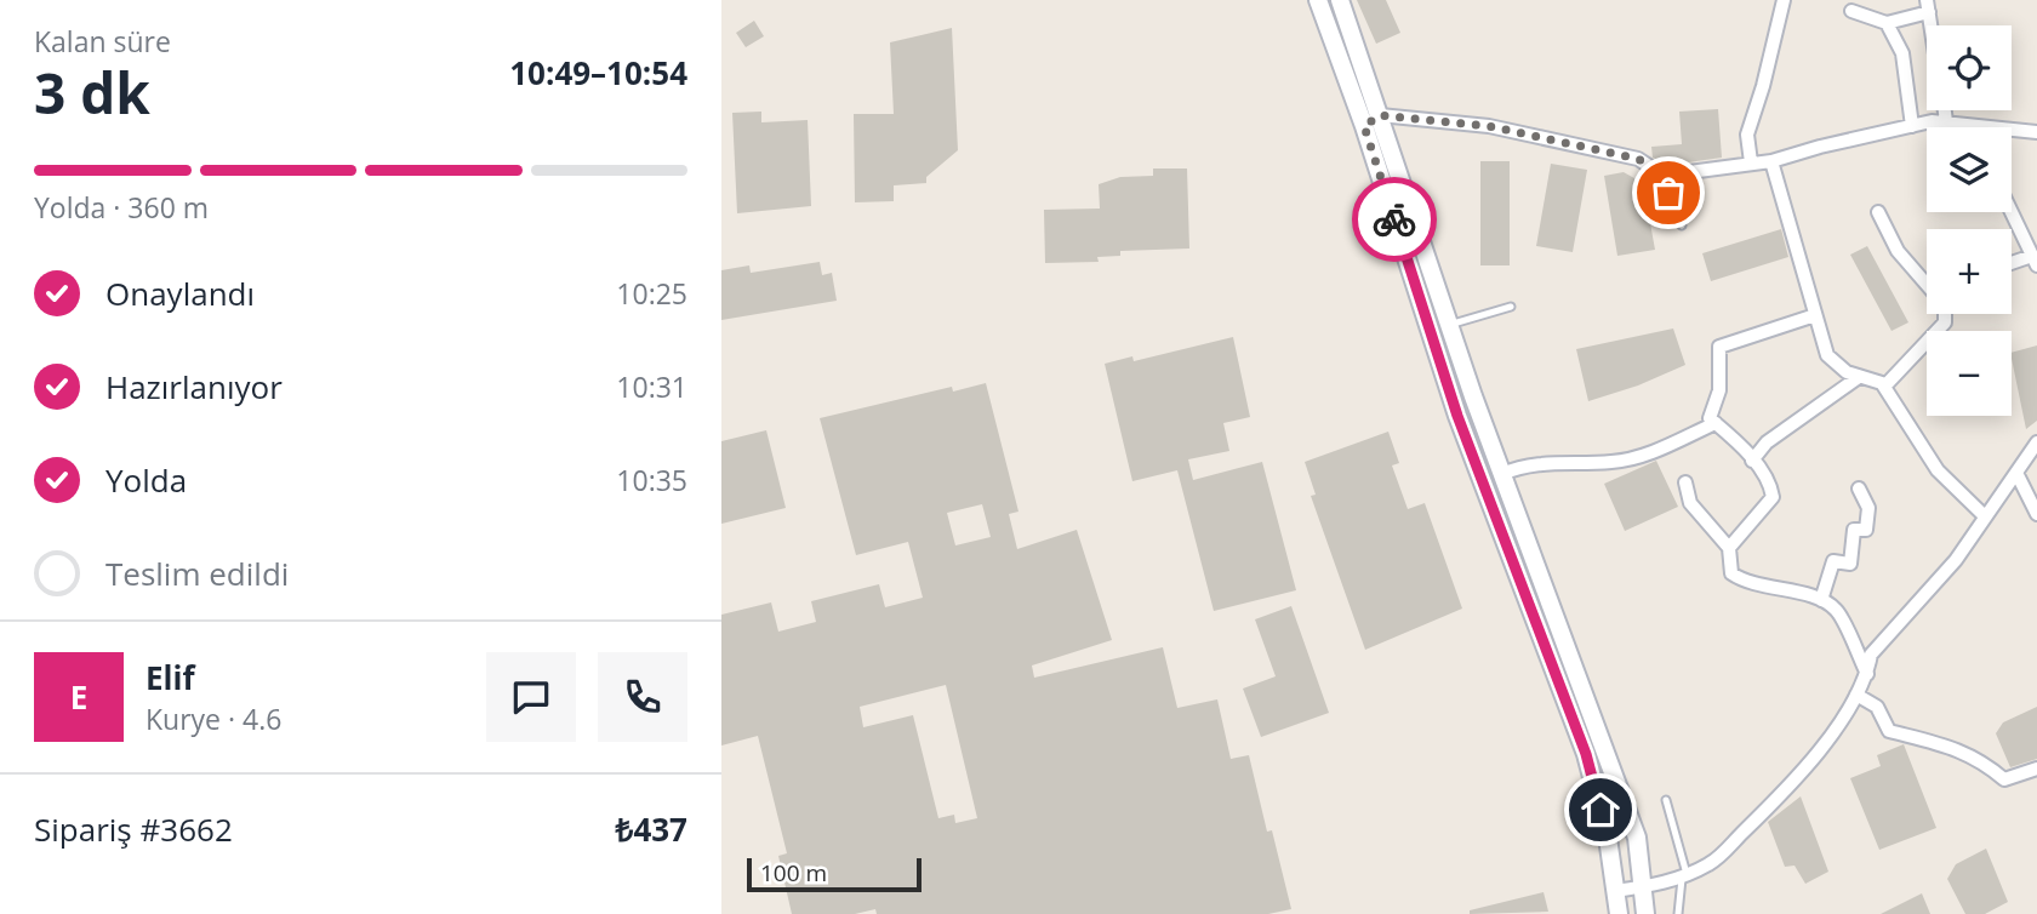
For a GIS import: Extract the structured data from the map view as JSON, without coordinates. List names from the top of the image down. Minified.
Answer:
{"scale_bar":"100 m","page":{"heading":["3 dk","Kalan süre","10:49–10:54"],"panel":["Elif","Kurye · 4.6","Sipariş #3662","₺437"],"map_buttons":["+","−"],"bar":"Yolda · 360 m","list":[["Onaylandı","10:25"],["Hazırlanıyor","10:31"],["Yolda","10:35"],"Teslim edildi"],"round":"E","scale":"100 m"}}
